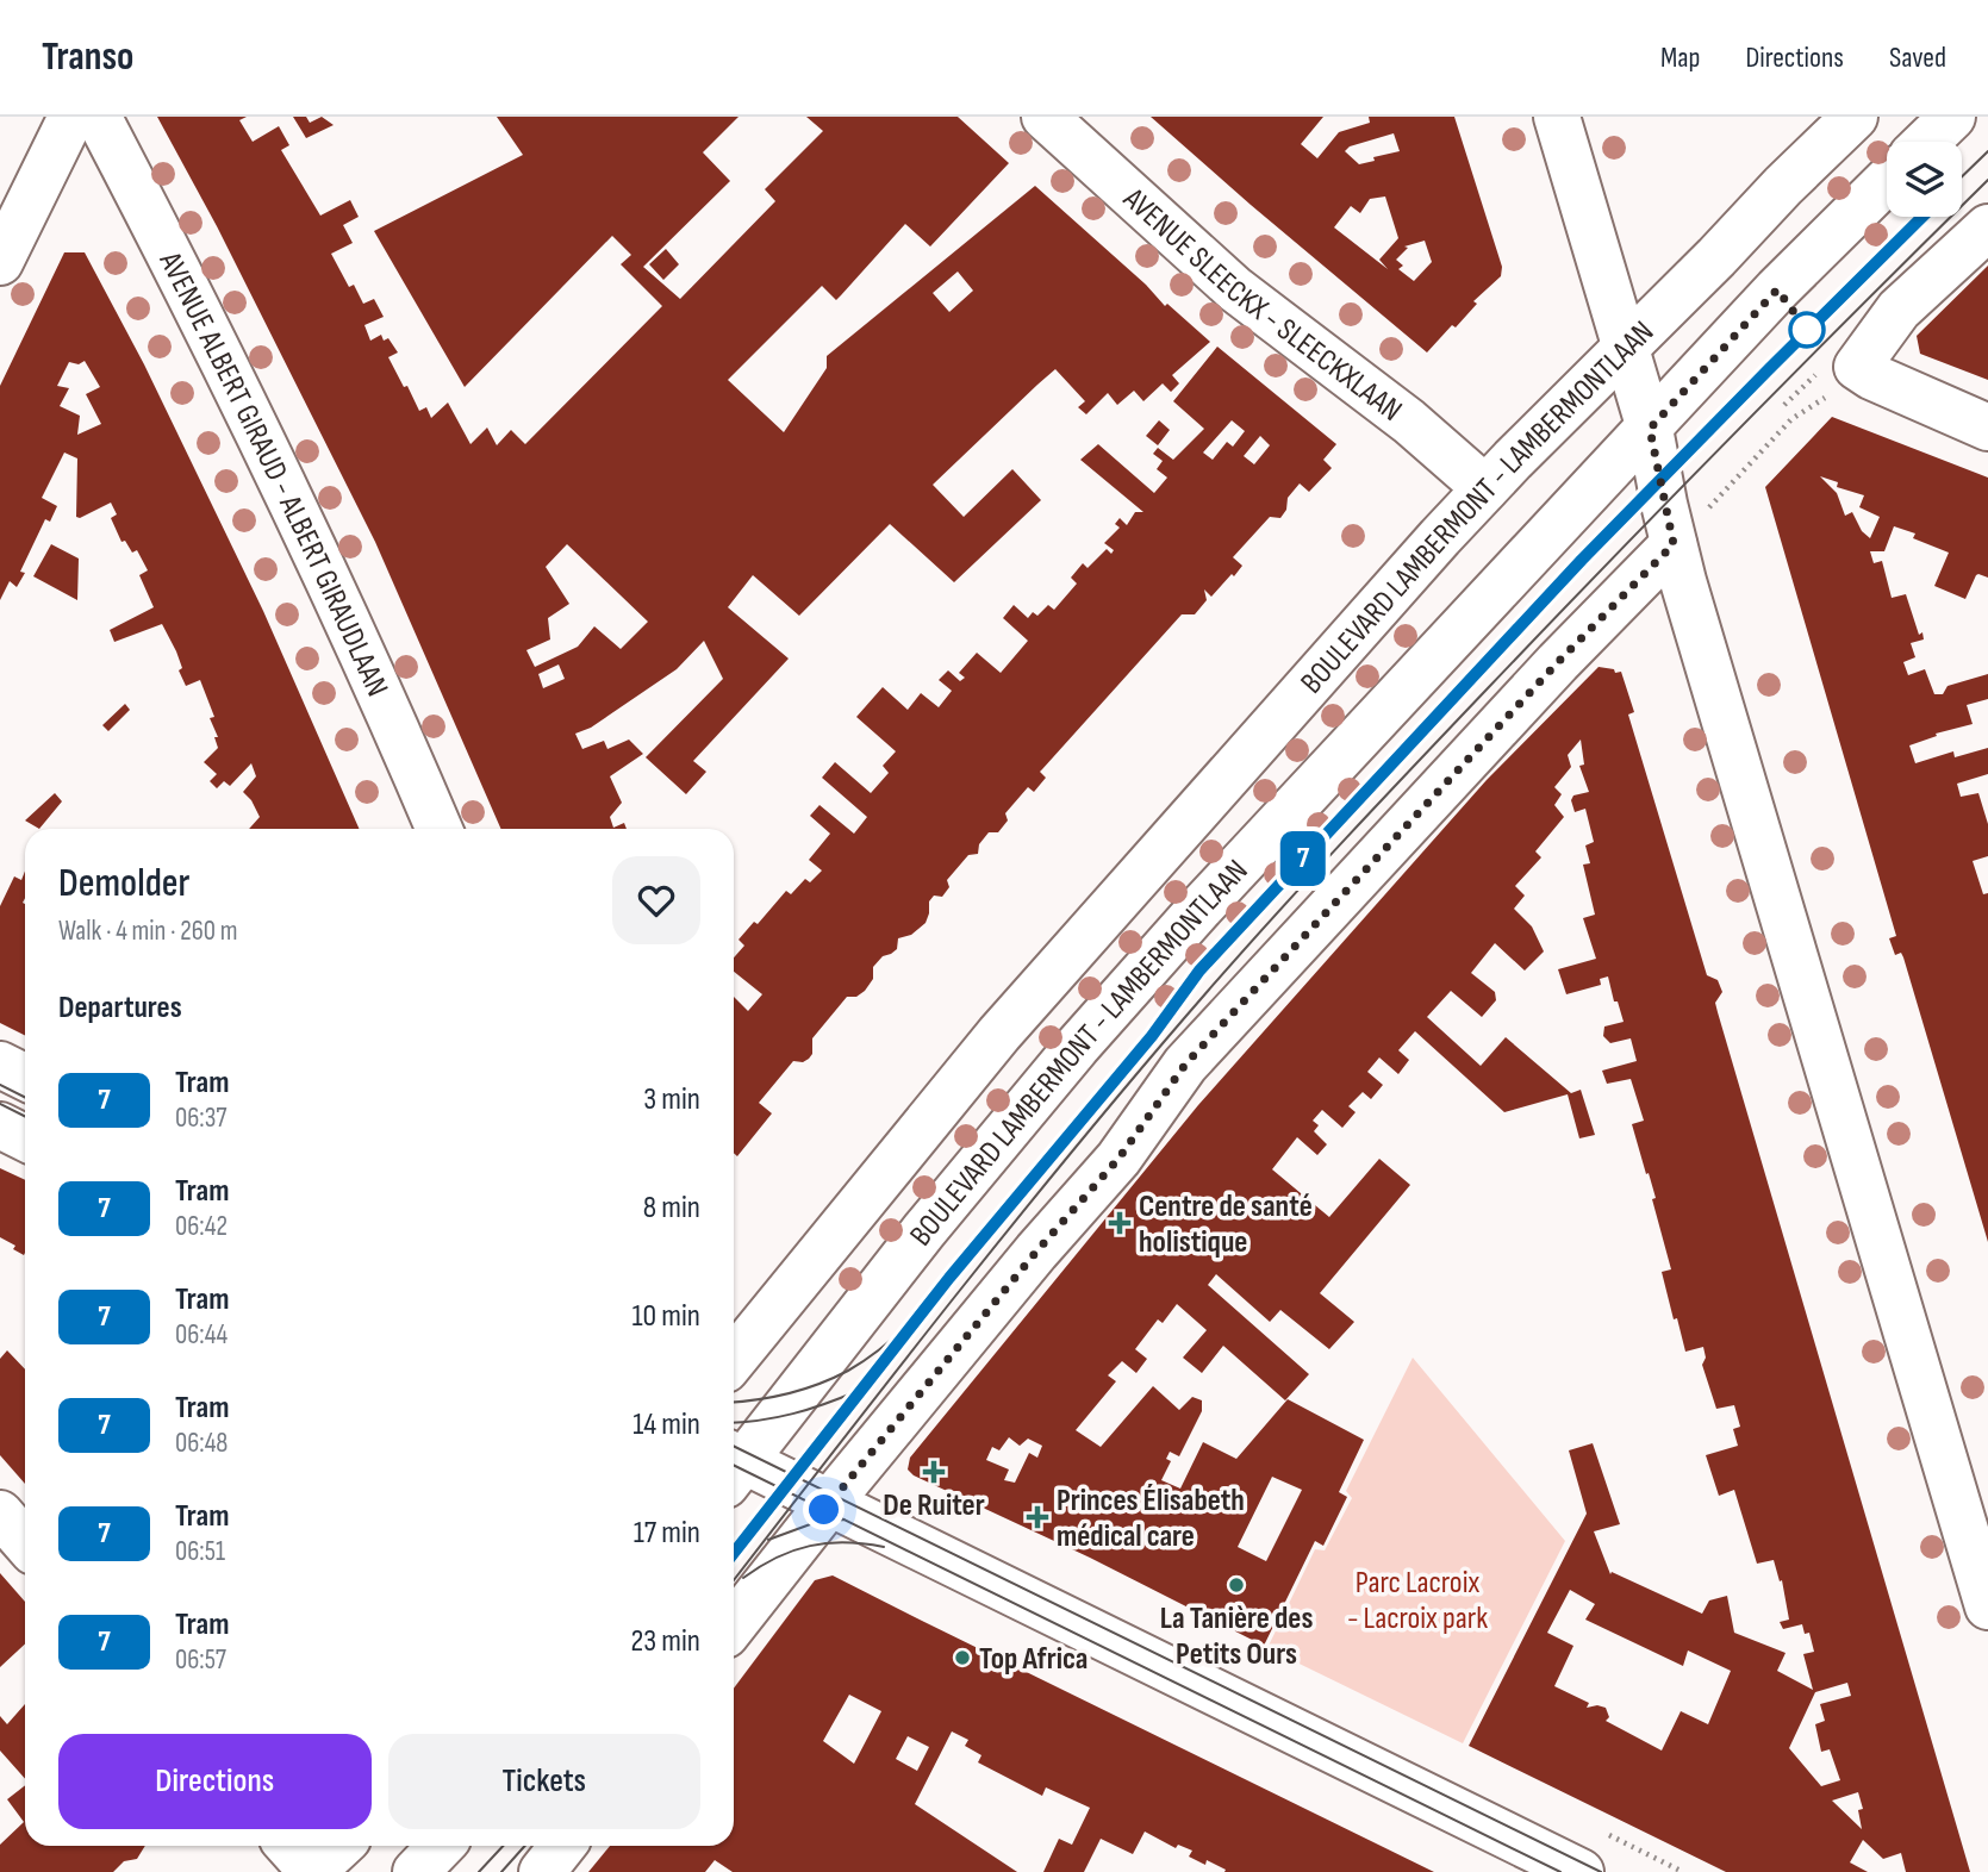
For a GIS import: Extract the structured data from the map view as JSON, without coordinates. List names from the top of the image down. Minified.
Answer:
{"streets":{"street":["AVENUE SLEECKX - SLEECKXLAAN","AVENUE ALBERT GIRAUD - ALBERT GIRAUDLAAN","BOULEVARD LAMBERMONT - LAMBERMONTLAAN"]},"crossings":[["AVENUE SLEECKX - SLEECKXLAAN","BOULEVARD LAMBERMONT - LAMBERMONTLAAN"]],"parks":["Parc Lacroix - Lacroix park"],"places":{"health":["Centre de santé holistique","De Ruiter","Princes Élisabeth médical care"],"other":["La Tanière des Petits Ours","Top Africa"]},"lines":["tram line 7"],"page":{"header":"Transo","nav":["Map","Directions","Saved"],"on_map":"7","heading":[["Demolder","Walk · 4 min · 260 m"],"Departures"],"list":[{"mark":"7","name":"Tram","note":"06:37","value":"3 min"},{"mark":"7","name":"Tram","note":"06:42","value":"8 min"},{"mark":"7","name":"Tram","note":"06:44","value":"10 min"},{"mark":"7","name":"Tram","note":"06:48","value":"14 min"},{"mark":"7","name":"Tram","note":"06:51","value":"17 min"},{"mark":"7","name":"Tram","note":"06:57","value":"23 min"}],"buttons":["Directions","Tickets"]}}
